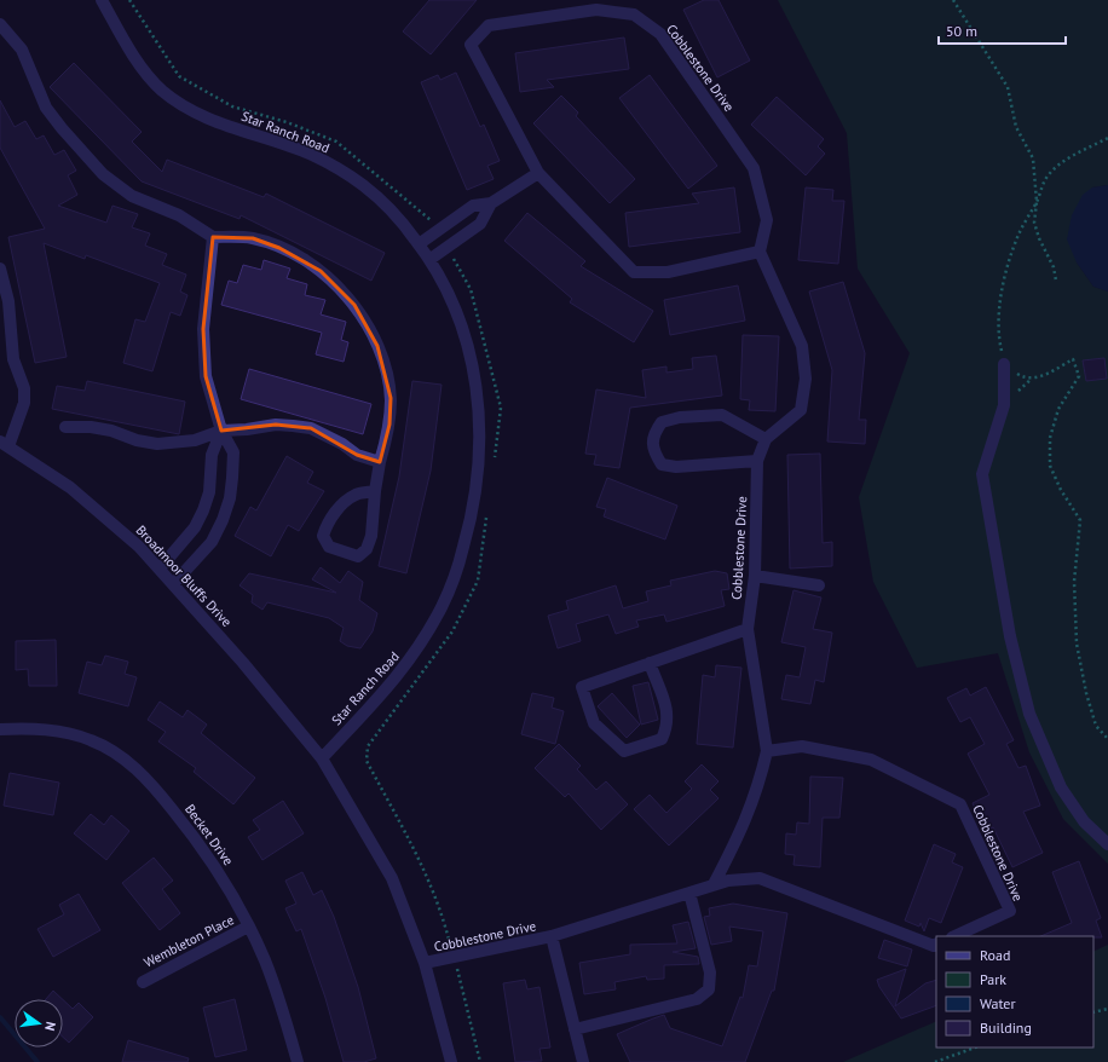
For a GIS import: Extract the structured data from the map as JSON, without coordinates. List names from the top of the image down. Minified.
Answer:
{"streets":{"street":["Cobblestone Drive","Star Ranch Road","Broadmoor Bluffs Drive","Becket Drive","Wembleton Place"]},"crossings":[["Star Ranch Road","Broadmoor Bluffs Drive"],["Becket Drive","Wembleton Place"]],"legend":["Road","Park","Water","Building"],"scale_bar":"50 m","north":"right"}
